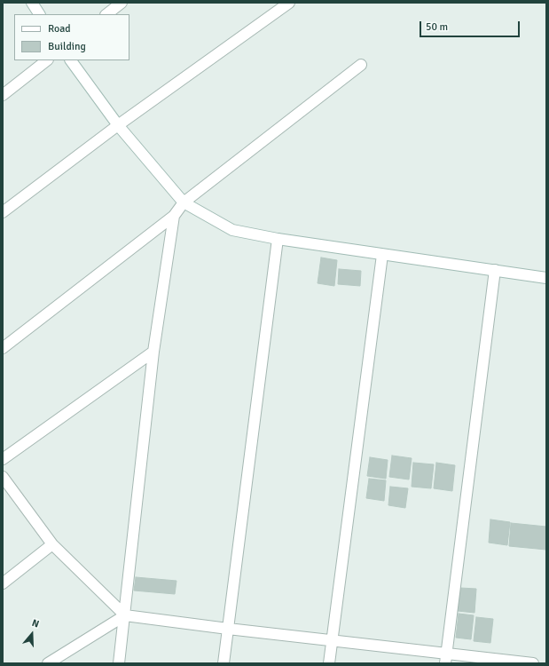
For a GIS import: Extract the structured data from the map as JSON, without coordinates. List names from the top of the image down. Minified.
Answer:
{"legend":["Road","Building"],"scale_bar":"50 m","north":"top"}
